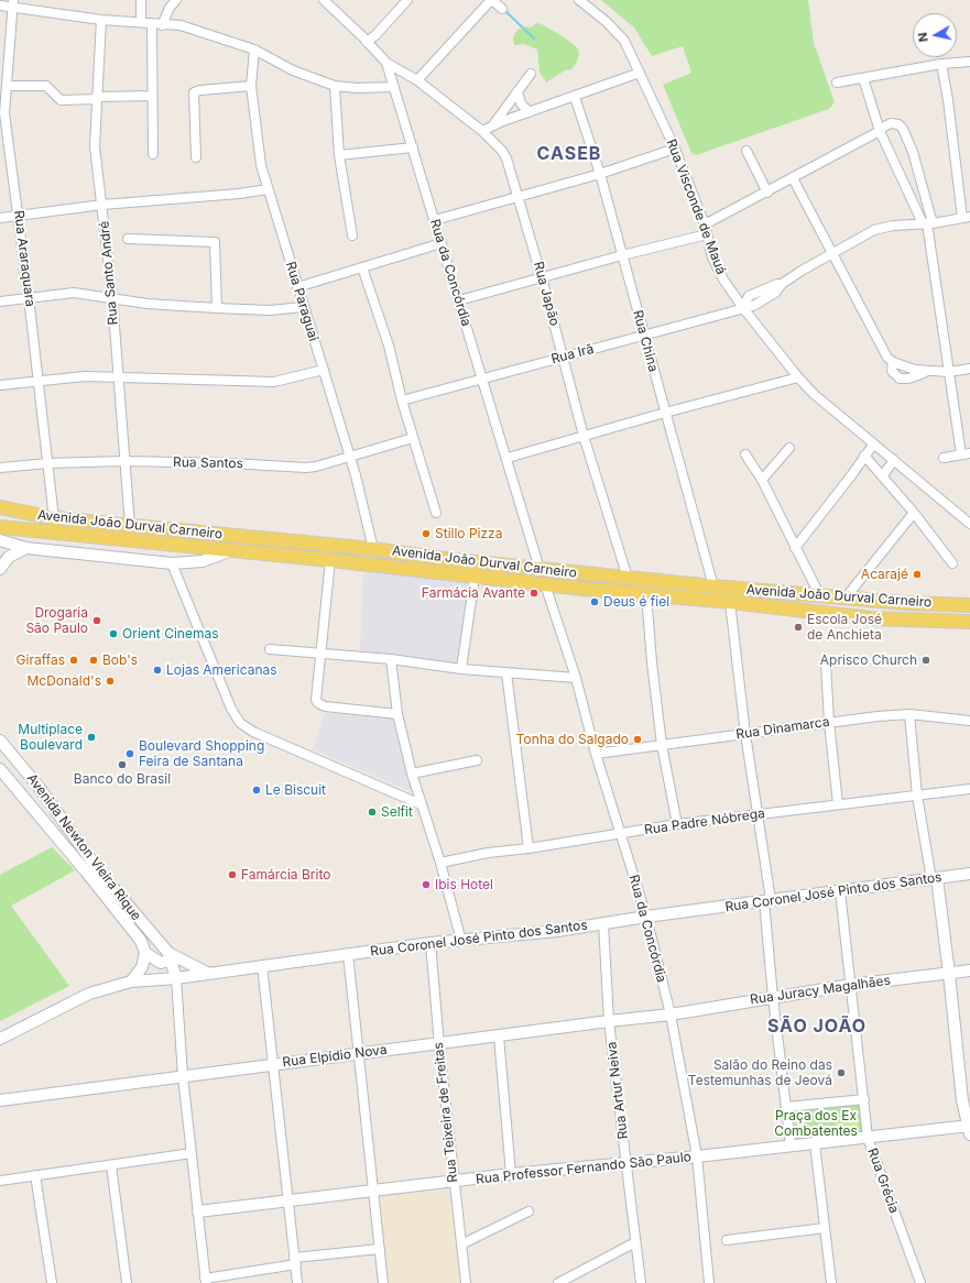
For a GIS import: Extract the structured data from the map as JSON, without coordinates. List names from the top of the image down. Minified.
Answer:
{"streets":{"main road":["Avenida João Durval Carneiro"],"street":["Rua Visconde de Mauá","Rua Araraquara","Rua Santo André","Rua da Concórdia","Rua Japão","Rua Paraguai","Rua China","Rua Irã","Rua Santos","Rua Dinamarca","Rua Padre Nóbrega","Avenida Newton Vieira Rique","Rua Coronel José Pinto dos Santos","Rua Juracy Magalhães","Rua Elpídio Nova","Rua Artur Neiva","Rua Teixeira de Freitas","Rua Professor Fernando São Paulo","Rua Grécia"]},"crossings":[["Rua Visconde de Mauá","Rua Irã"],["Rua Araraquara","Rua Santos"],["Rua Araraquara","Avenida João Durval Carneiro"],["Rua Santo André","Rua Santos"],["Rua Santo André","Avenida João Durval Carneiro"],["Rua da Concórdia","Rua Japão"],["Rua da Concórdia","Rua Irã"],["Rua da Concórdia","Avenida João Durval Carneiro"],["Rua da Concórdia","Rua Dinamarca"],["Rua da Concórdia","Rua Padre Nóbrega"],["Rua da Concórdia","Rua Coronel José Pinto dos Santos"],["Rua da Concórdia","Rua Juracy Magalhães"],["Rua da Concórdia","Rua Elpídio Nova"],["Rua da Concórdia","Rua Professor Fernando São Paulo"],["Rua Japão","Rua Irã"],["Rua Japão","Avenida João Durval Carneiro"],["Rua Paraguai","Rua Santos"],["Rua Paraguai","Avenida João Durval Carneiro"],["Rua China","Rua Irã"],["Rua China","Avenida João Durval Carneiro"],["Avenida Newton Vieira Rique","Rua Coronel José Pinto dos Santos"],["Rua Coronel José Pinto dos Santos","Rua Artur Neiva"],["Rua Coronel José Pinto dos Santos","Rua Teixeira de Freitas"],["Rua Coronel José Pinto dos Santos","Rua Grécia"],["Rua Juracy Magalhães","Rua Elpídio Nova"],["Rua Juracy Magalhães","Rua Grécia"],["Rua Elpídio Nova","Rua Artur Neiva"],["Rua Elpídio Nova","Rua Teixeira de Freitas"],["Rua Artur Neiva","Rua Professor Fernando São Paulo"],["Rua Teixeira de Freitas","Rua Professor Fernando São Paulo"],["Rua Professor Fernando São Paulo","Rua Grécia"]],"districts":["CASEB","SÃO JOÃO"],"parks":["Praça dos Ex Combatentes"],"places":["Stillo Pizza","Acarajé","Farmácia Avante","Deus é fiel","Drogaria São Paulo","Escola José de Anchieta","Orient Cinemas","Giraffas","Bob's","Aprisco Church","Lojas Americanas","McDonald's","Multiplace Boulevard","Tonha do Salgado","Boulevard Shopping Feira de Santana","Banco do Brasil","Le Biscuit","Selfit","Famárcia Brito","Ibis Hotel","Salão do Reino das Testemunhas de Jeová"],"north":"left"}
